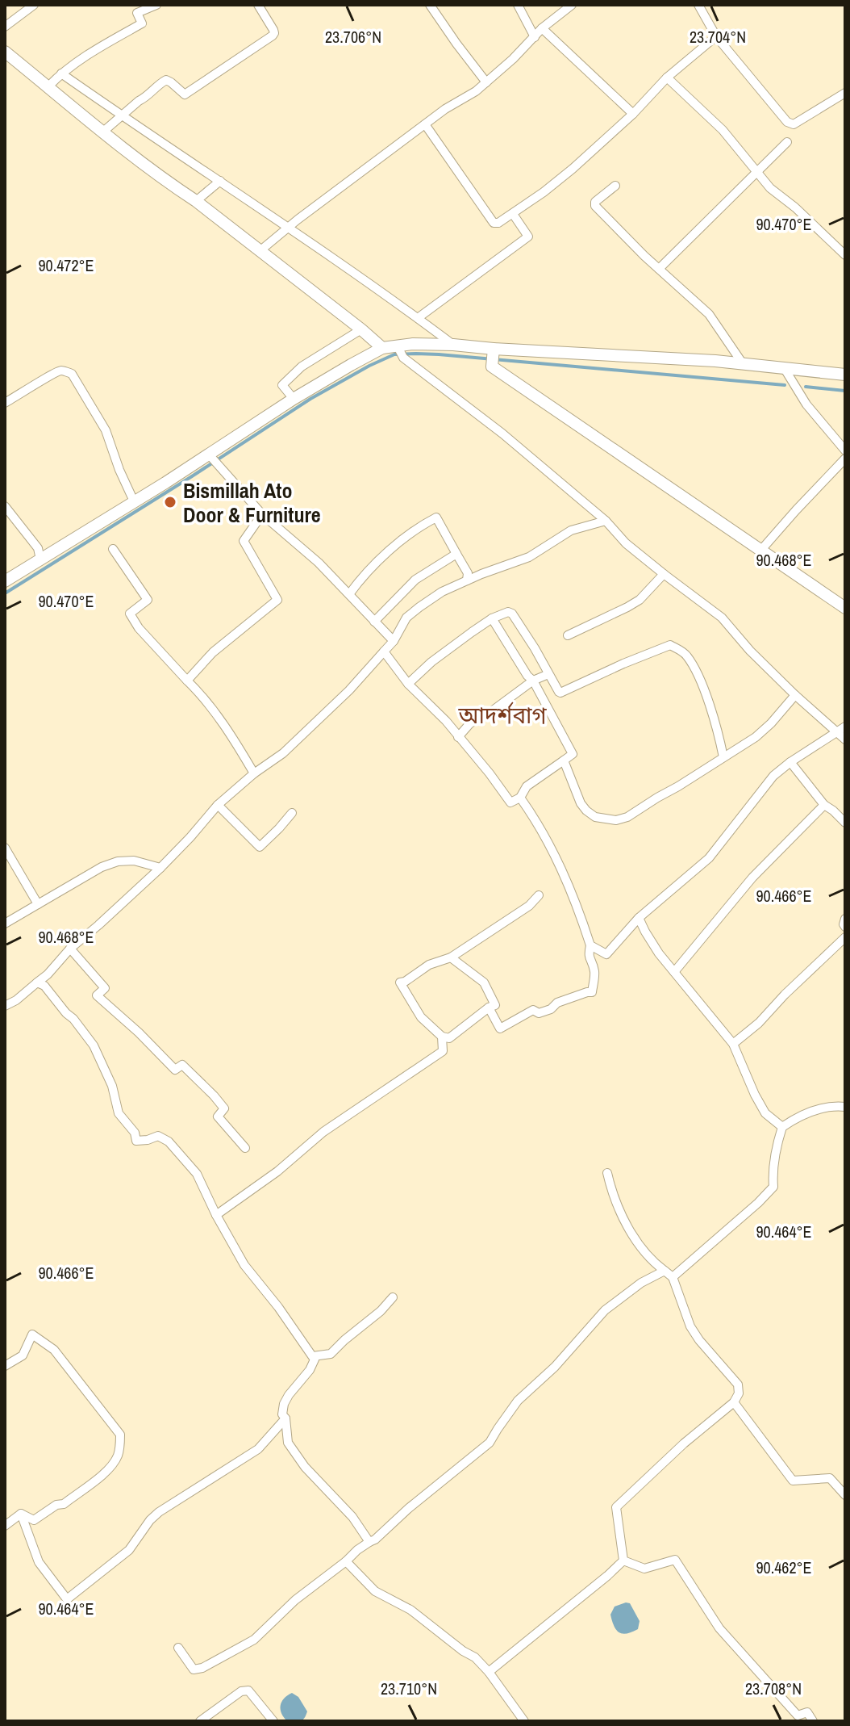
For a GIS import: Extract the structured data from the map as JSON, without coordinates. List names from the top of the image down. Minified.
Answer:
{"districts":["আদর্শবাগ"],"places":["Bismillah Ato Door & Furniture"],"coordinates":["23.706°N","23.704°N","90.470°E","90.472°E","90.468°E","90.466°E","90.464°E","90.462°E","23.710°N","23.708°N"]}
